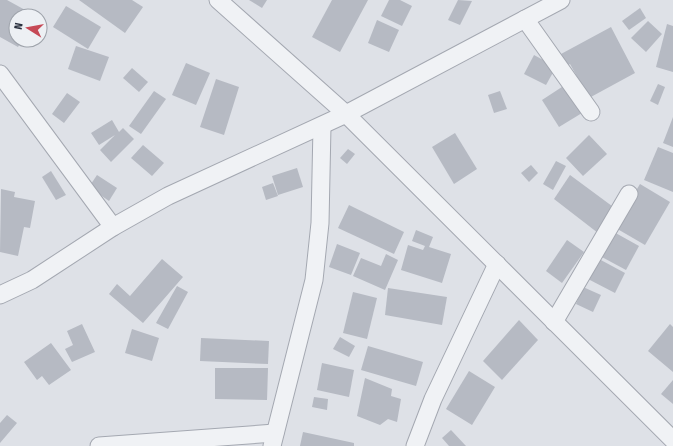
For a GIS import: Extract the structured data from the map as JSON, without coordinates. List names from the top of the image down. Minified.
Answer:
{"north":"left"}
